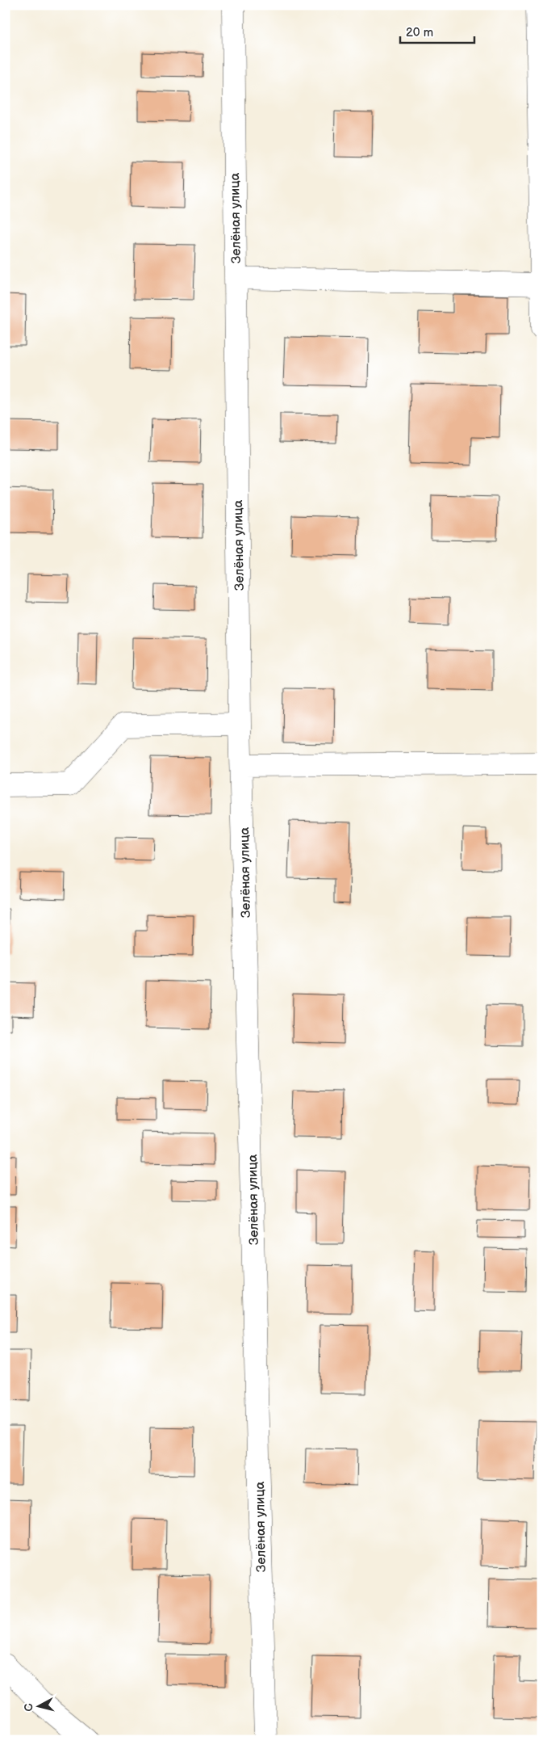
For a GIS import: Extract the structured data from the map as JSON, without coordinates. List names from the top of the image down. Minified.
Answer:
{"streets":{"street":["Зелёная улица"]},"scale_bar":"20 m","north":"left"}
